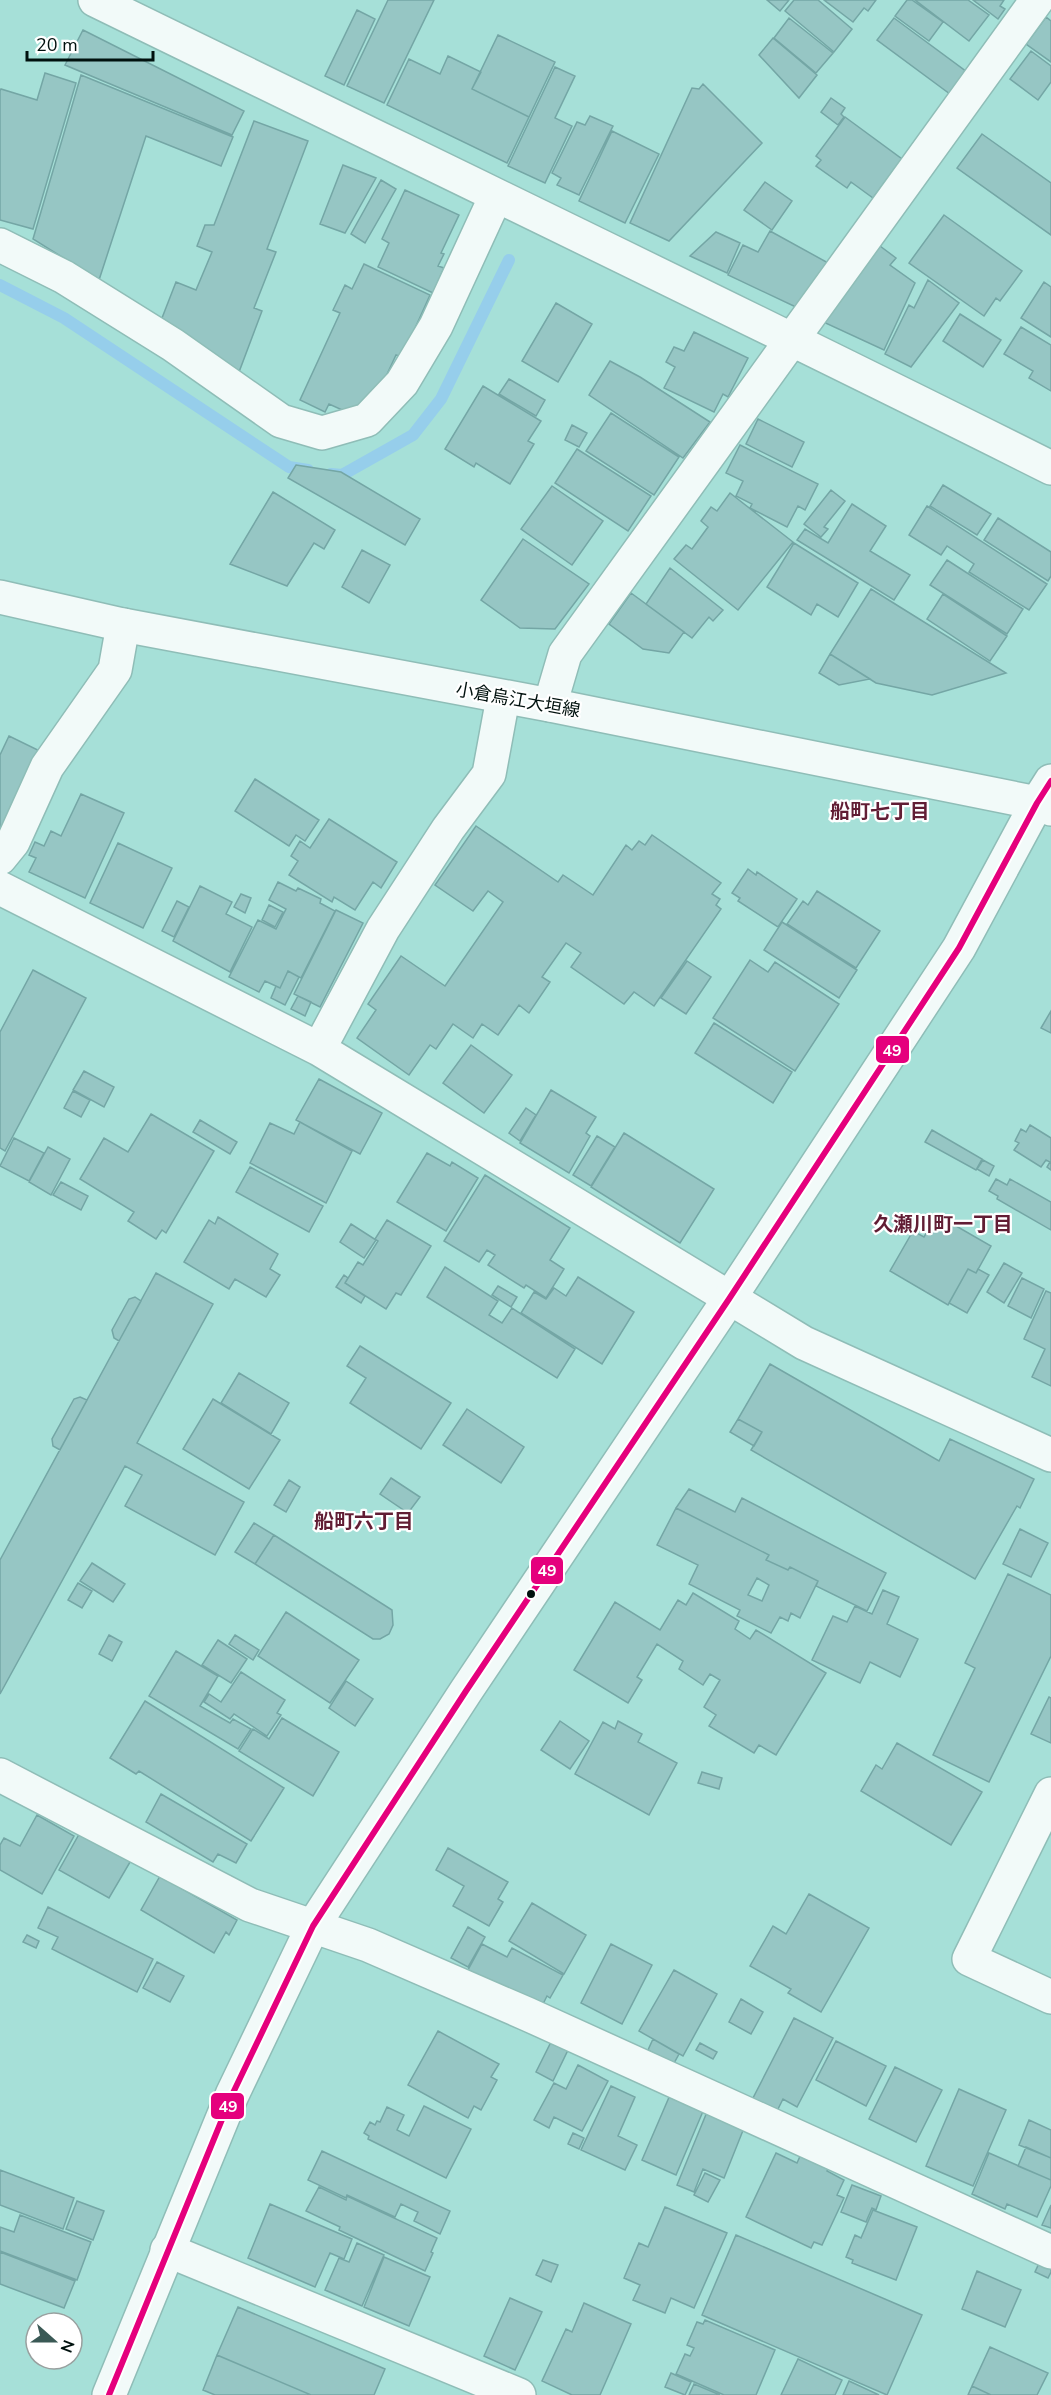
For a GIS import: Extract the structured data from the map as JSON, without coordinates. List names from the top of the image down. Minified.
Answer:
{"streets":{"street":["小倉烏江大垣線"]},"districts":["船町七丁目","久瀬川町一丁目","船町六丁目"],"lines":["transit line 49"],"scale_bar":"20 m","north":"right"}
